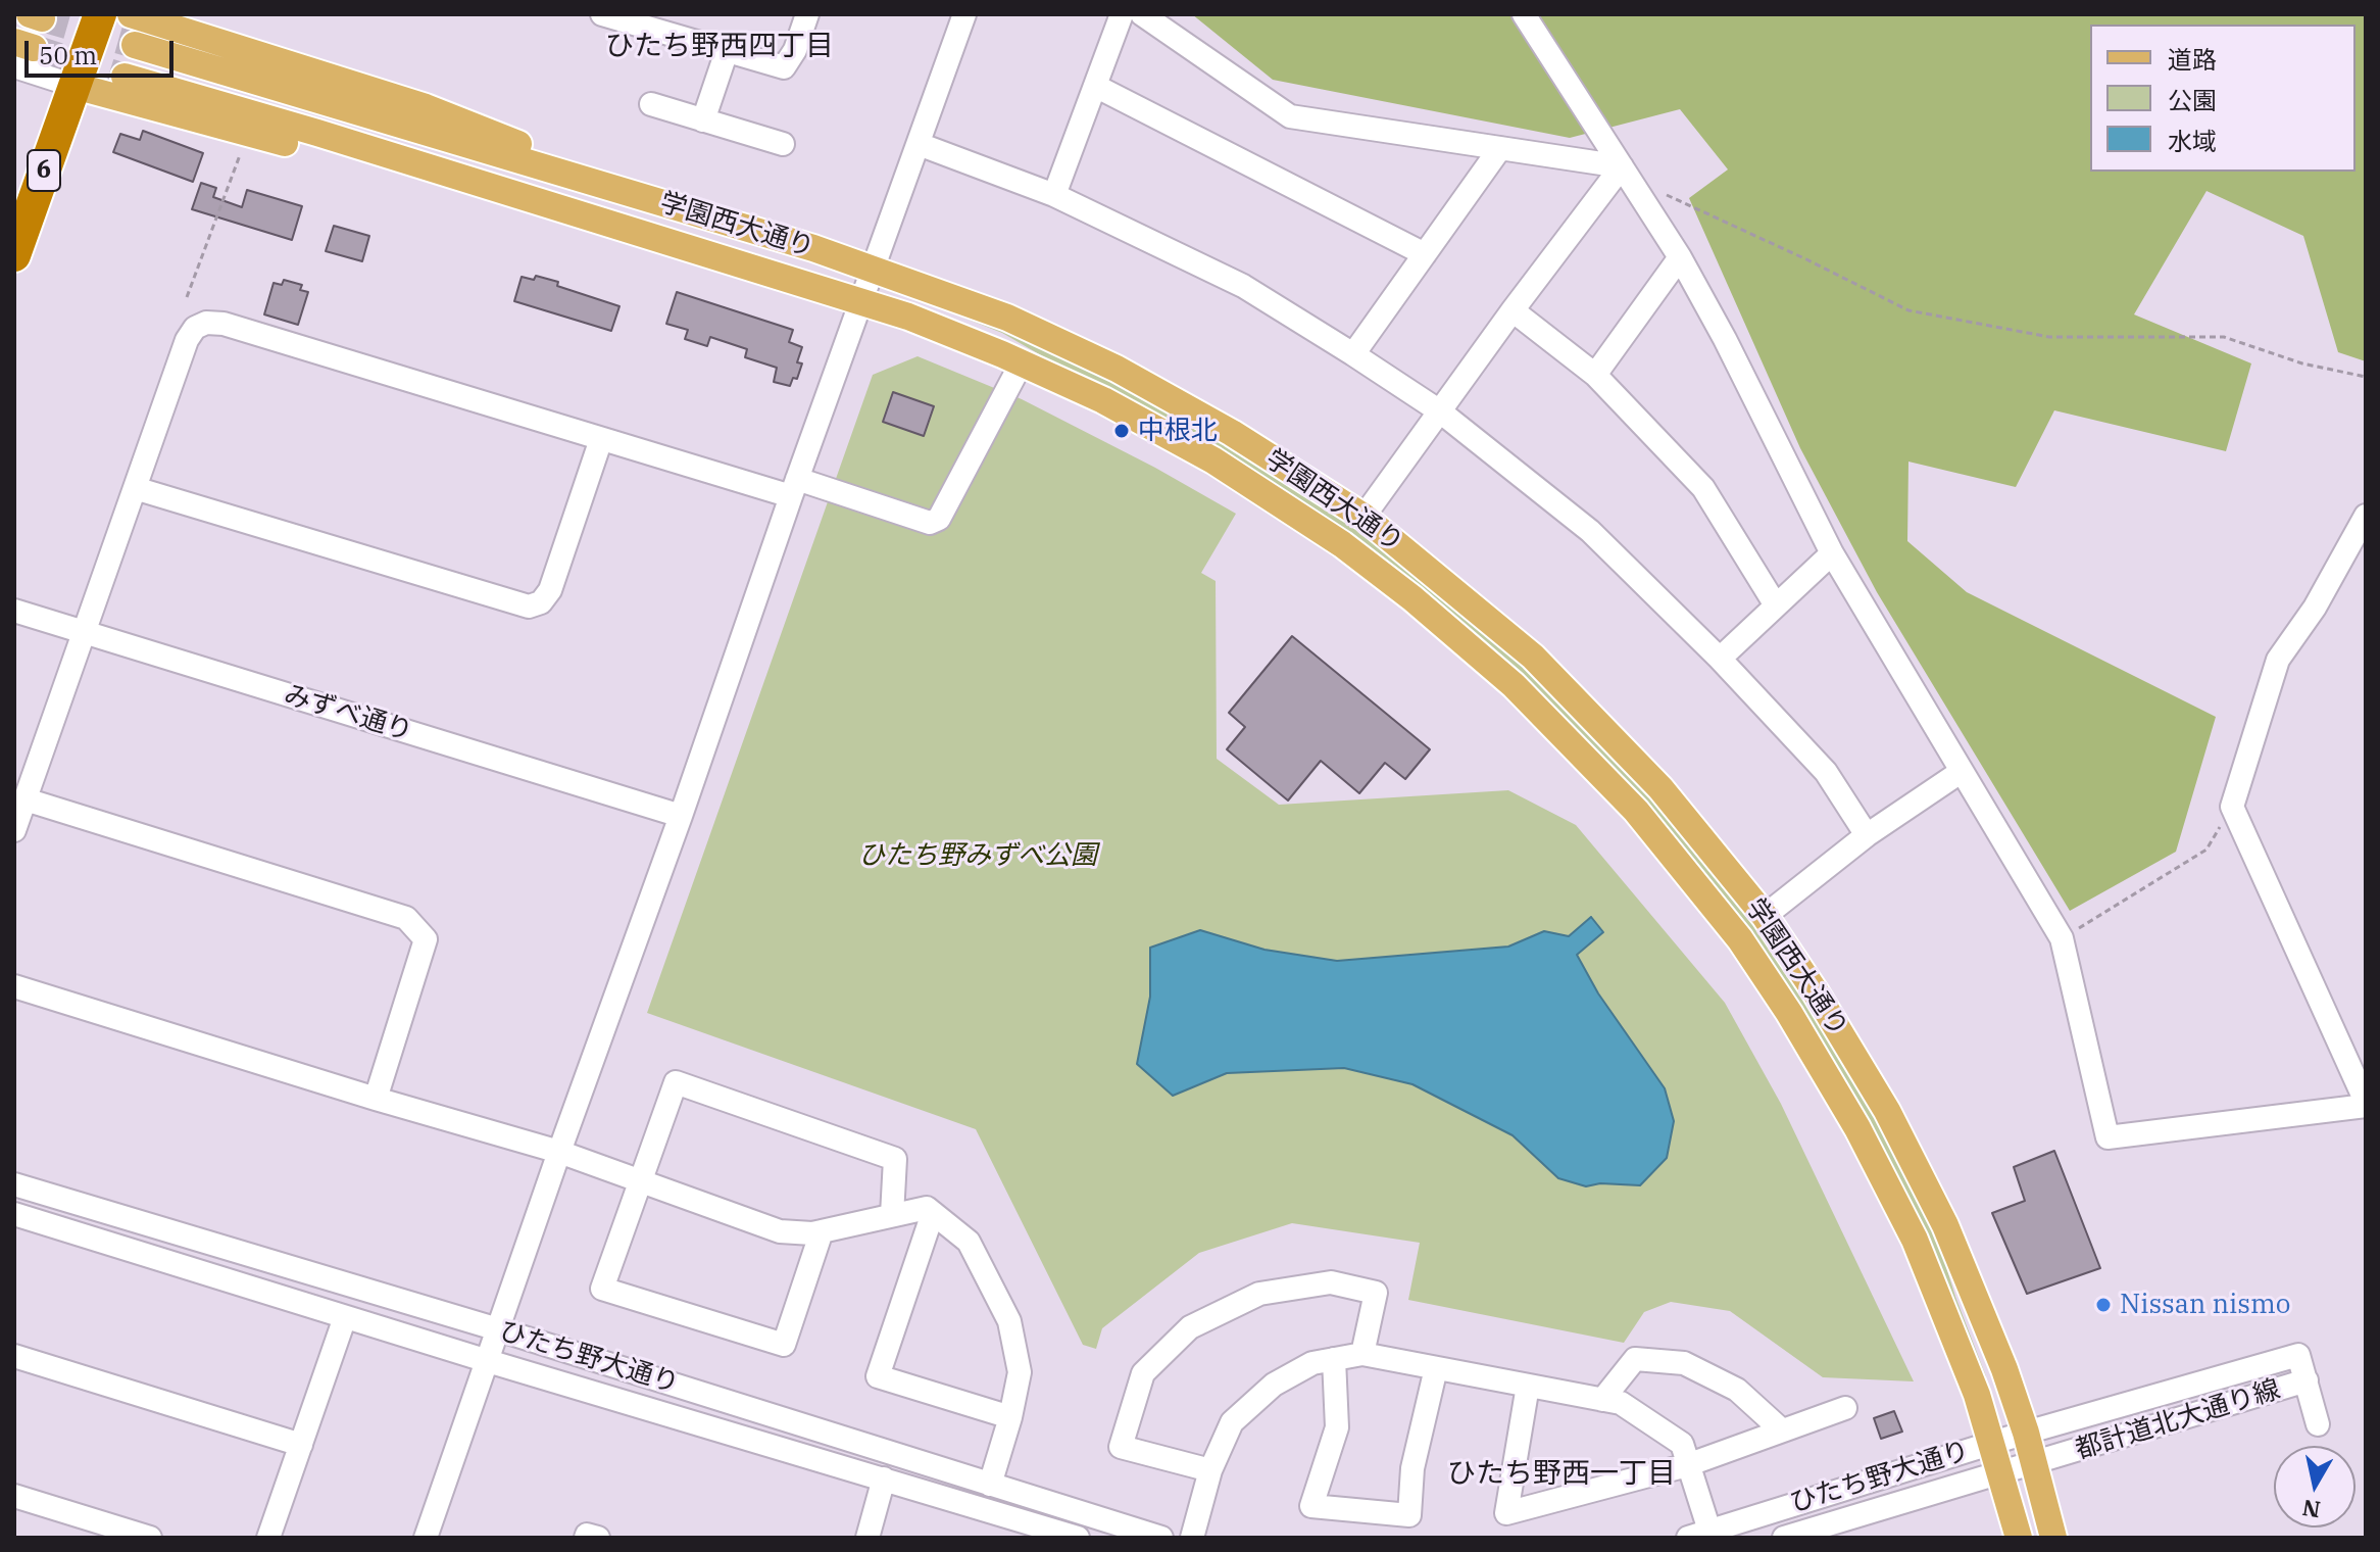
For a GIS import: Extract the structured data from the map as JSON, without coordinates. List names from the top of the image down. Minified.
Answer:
{"streets":{"highway":["6"],"main road":["学園西大通り"],"street":["みずべ通り","ひたち野大通り","都計道北大通り線"]},"crossings":[["学園西大通り","ひたち野大通り"],["学園西大通り","都計道北大通り線"],["ひたち野大通り","都計道北大通り線"]],"districts":["ひたち野西四丁目","ひたち野西一丁目"],"parks":["ひたち野みずべ公園"],"places":["中根北","Nissan nismo"],"legend":["道路","公園","水域"],"scale_bar":"50 m","north":"bottom"}
